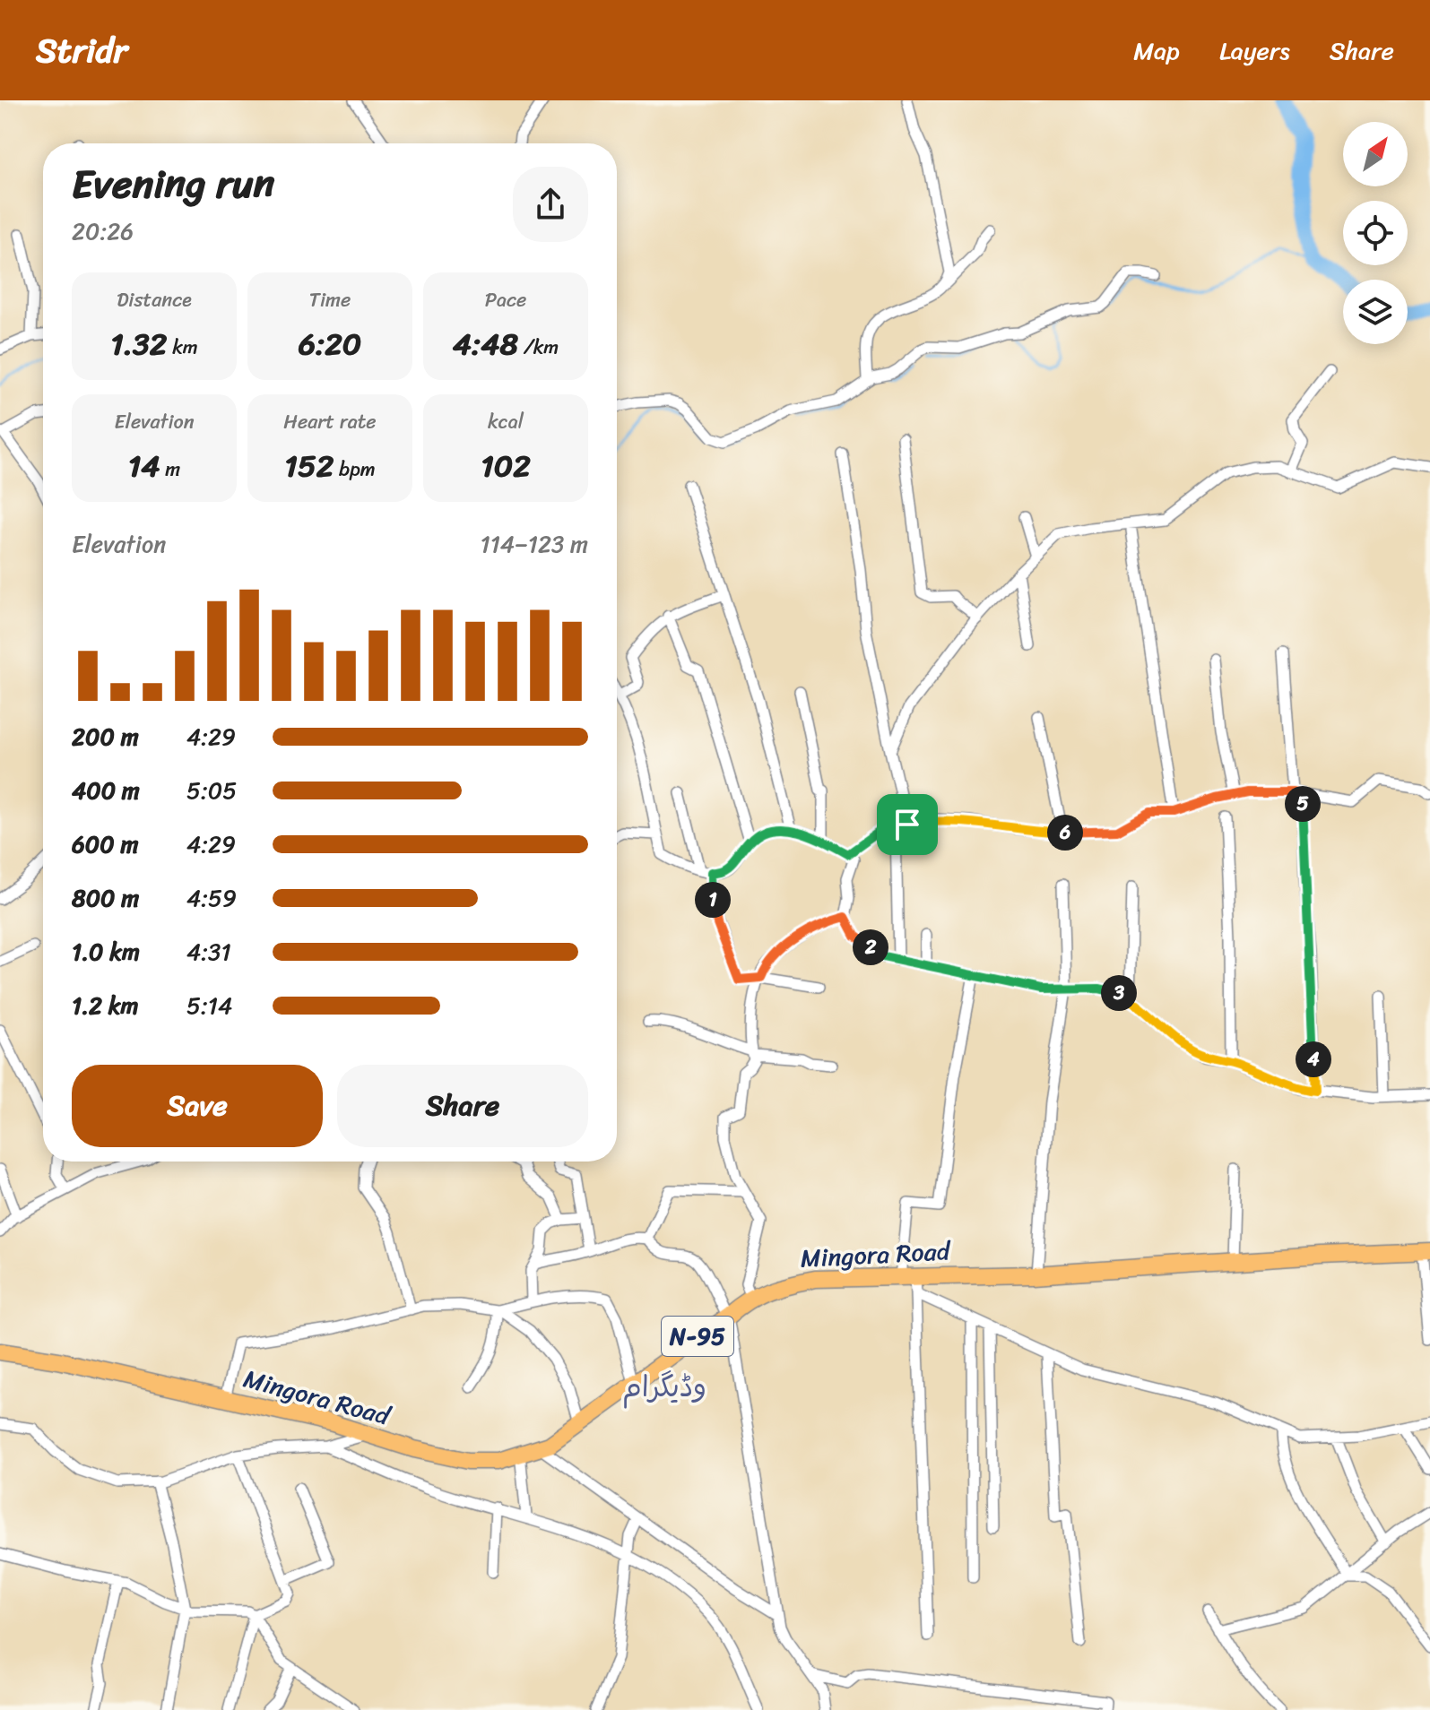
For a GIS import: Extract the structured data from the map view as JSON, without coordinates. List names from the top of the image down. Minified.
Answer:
{"streets":{"highway":["Mingora Road","N-95"]},"districts":["وڈیگرام"],"north":"top right","page":{"header":"Stridr","nav":["Map","Layers","Share"],"heading":["Evening run","20:26"],"stats":[["Distance","1.32 km"],["Time","6:20"],["Pace","4:48 /km"],["Elevation","14 m"],["Heart rate","152 bpm"],["kcal","102"]],"chart":["Elevation","114–123 m"],"list":[{"name":"200 m","note":"4:29"},{"name":"400 m","note":"5:05"},{"name":"600 m","note":"4:29"},{"name":"800 m","note":"4:59"},{"name":"1.0 km","note":"4:31"},{"name":"1.2 km","note":"5:14"}],"pins":["5","6","1","2","3","4"],"buttons":["Save","Share"]}}
